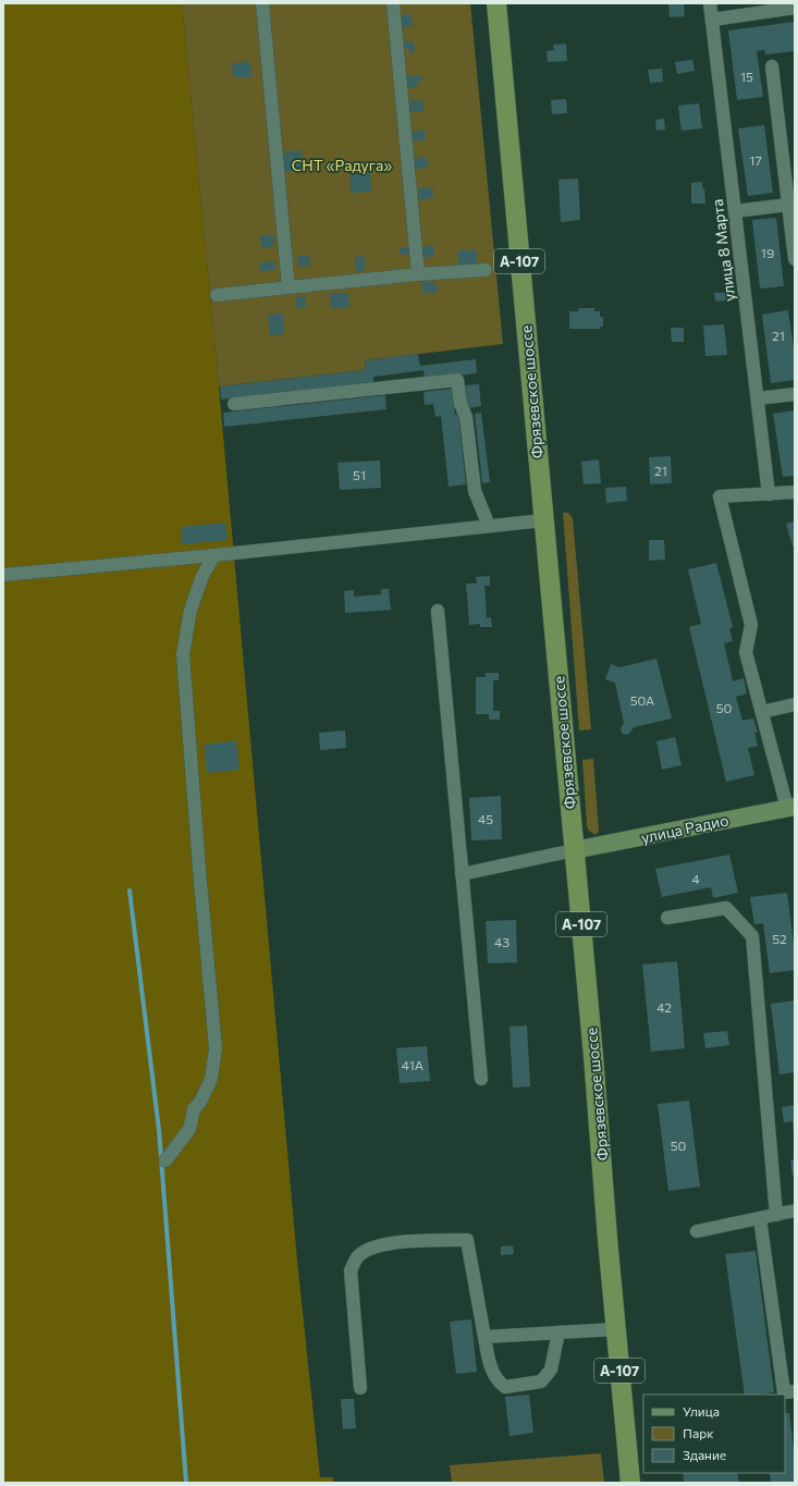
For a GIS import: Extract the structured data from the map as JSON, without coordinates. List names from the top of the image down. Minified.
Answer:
{"streets":{"highway":["А-107","Фрязевское шоссе"],"main road":["улица Радио"],"street":["улица 8 Марта"]},"crossings":[["Фрязевское шоссе","улица Радио"]],"parks":["СНТ «Радуга»"],"house_numbers":["15","17","19","21","21","51","50А","50","45","4","52","43","42","41А","50"],"legend":["Улица","Парк","Здание"]}
